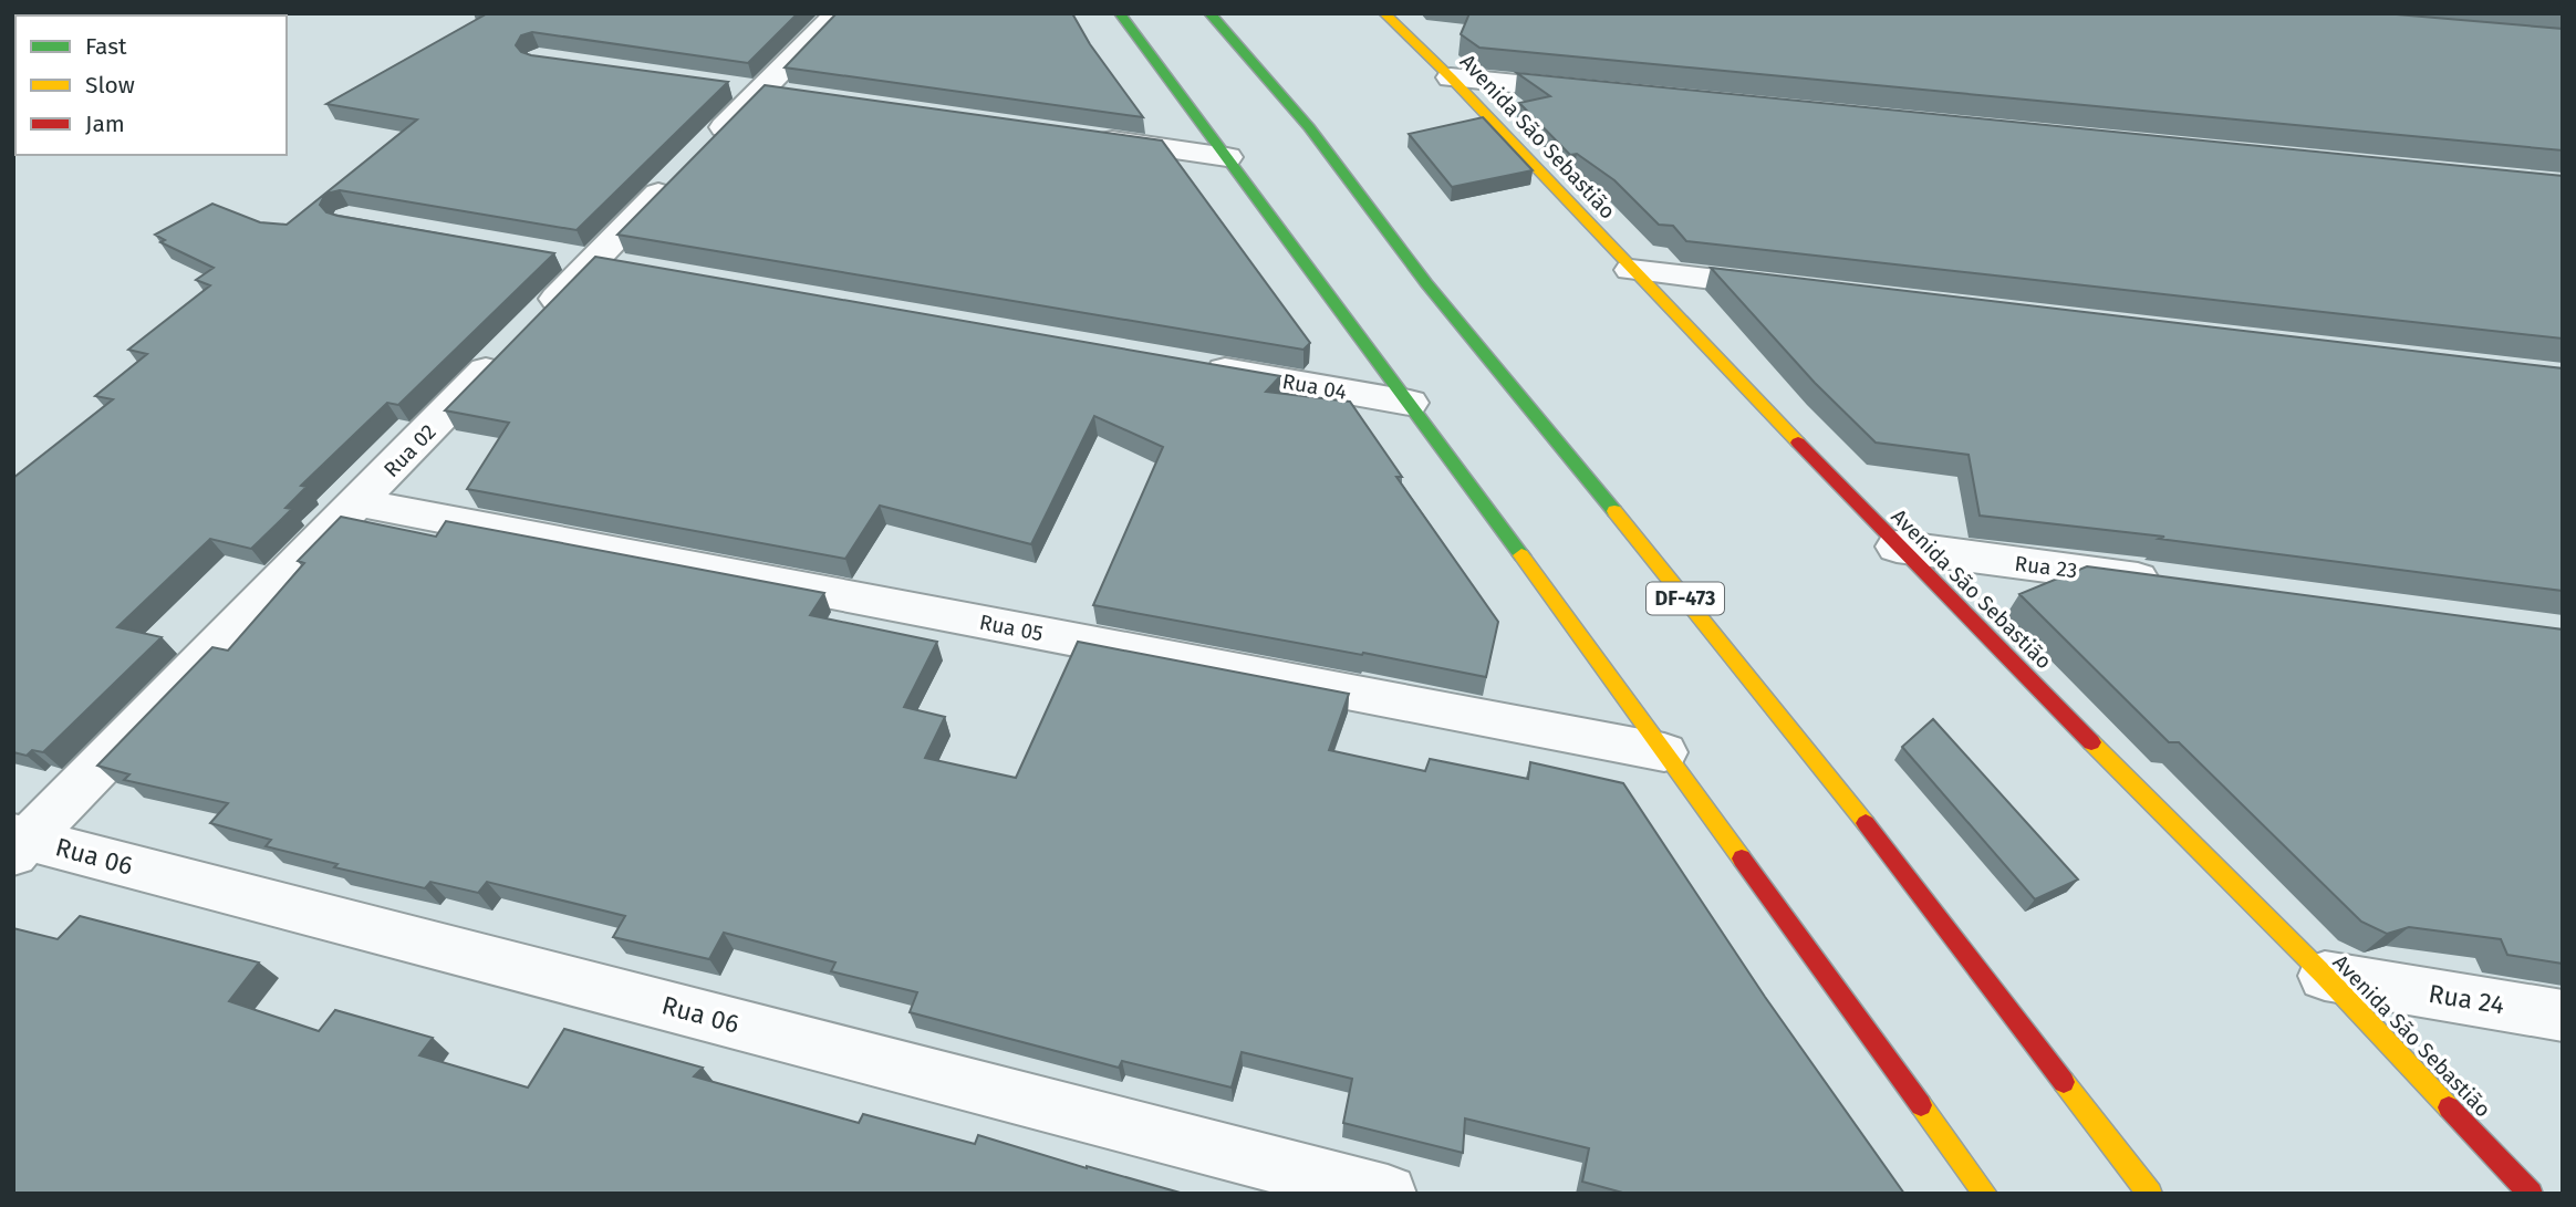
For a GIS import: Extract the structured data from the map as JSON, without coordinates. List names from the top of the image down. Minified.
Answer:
{"streets":{"street":["Avenida São Sebastião","Rua 04","Rua 02","Rua 23","DF-473","Rua 05","Rua 06","Rua 24"]},"crossings":[["Avenida São Sebastião","Rua 23"],["Avenida São Sebastião","Rua 24"],["Rua 02","Rua 05"],["Rua 02","Rua 06"]],"legend":["Fast","Slow","Jam"]}
